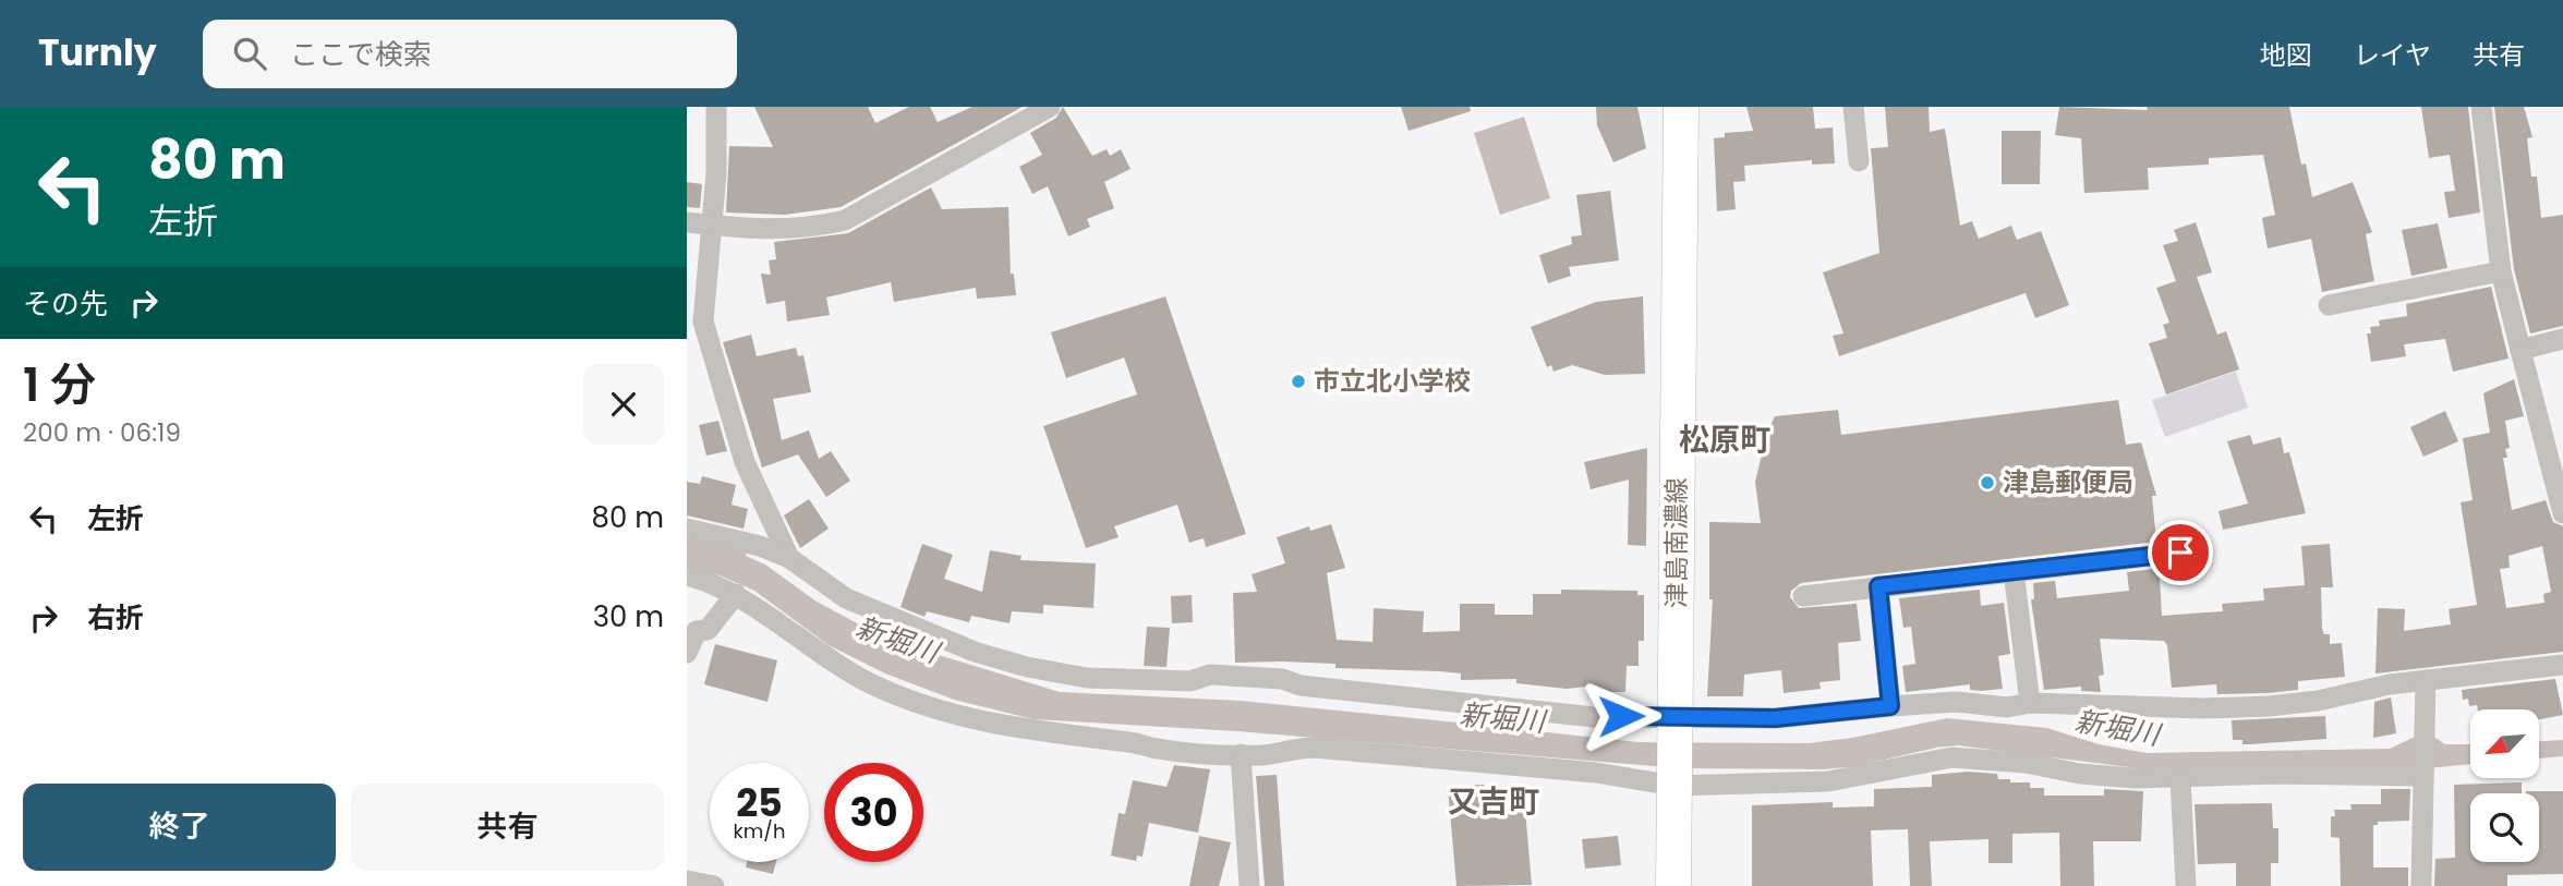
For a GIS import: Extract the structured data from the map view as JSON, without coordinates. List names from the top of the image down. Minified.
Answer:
{"streets":{"main road":["津島南濃線"]},"districts":["松原町","又吉町"],"water":["新堀川"],"places":["市立北小学校","津島郵便局"],"north":"bottom left","page":{"header":"Turnly","search":"ここで検索","nav":["地図","レイヤ","共有"],"turn":["80 m","左折"],"then":"その先","heading":["1 分","200 m · 06:19"],"list":[{"name":"左折","value":"80 m"},{"name":"右折","value":"30 m"}],"speed":"25 km/h","limit":"30","buttons":["終了","共有"]}}
